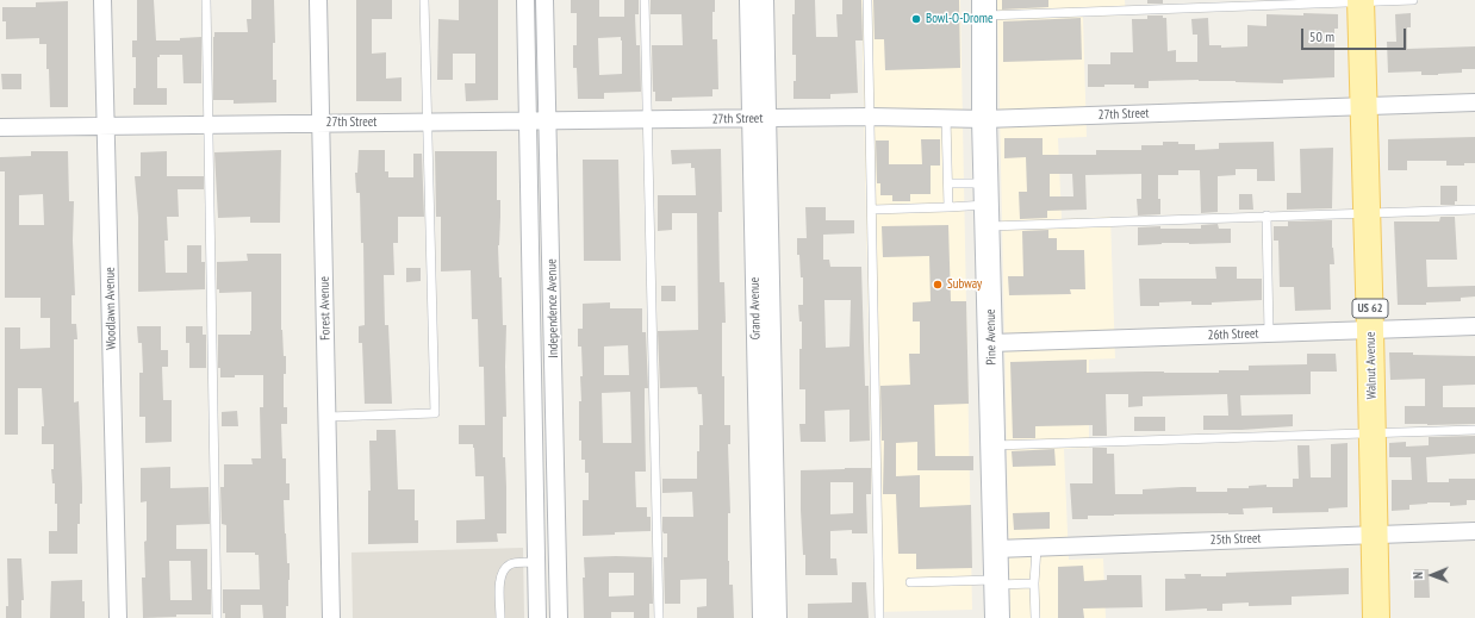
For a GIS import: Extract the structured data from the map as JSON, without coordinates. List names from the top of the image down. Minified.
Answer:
{"streets":{"main road":["US 62","Pine Avenue","Walnut Avenue"],"street":["27th Street","Woodlawn Avenue","Forest Avenue","Independence Avenue","Grand Avenue","26th Street","25th Street"]},"crossings":[["27th Street","Woodlawn Avenue"],["27th Street","Forest Avenue"],["27th Street","Independence Avenue"],["27th Street","Grand Avenue"],["27th Street","Pine Avenue"],["27th Street","Walnut Avenue"],["26th Street","Pine Avenue"],["26th Street","Walnut Avenue"],["Pine Avenue","25th Street"],["Walnut Avenue","25th Street"]],"places":["Bowl-O-Drome","Subway"],"scale_bar":"50 m","north":"left"}
